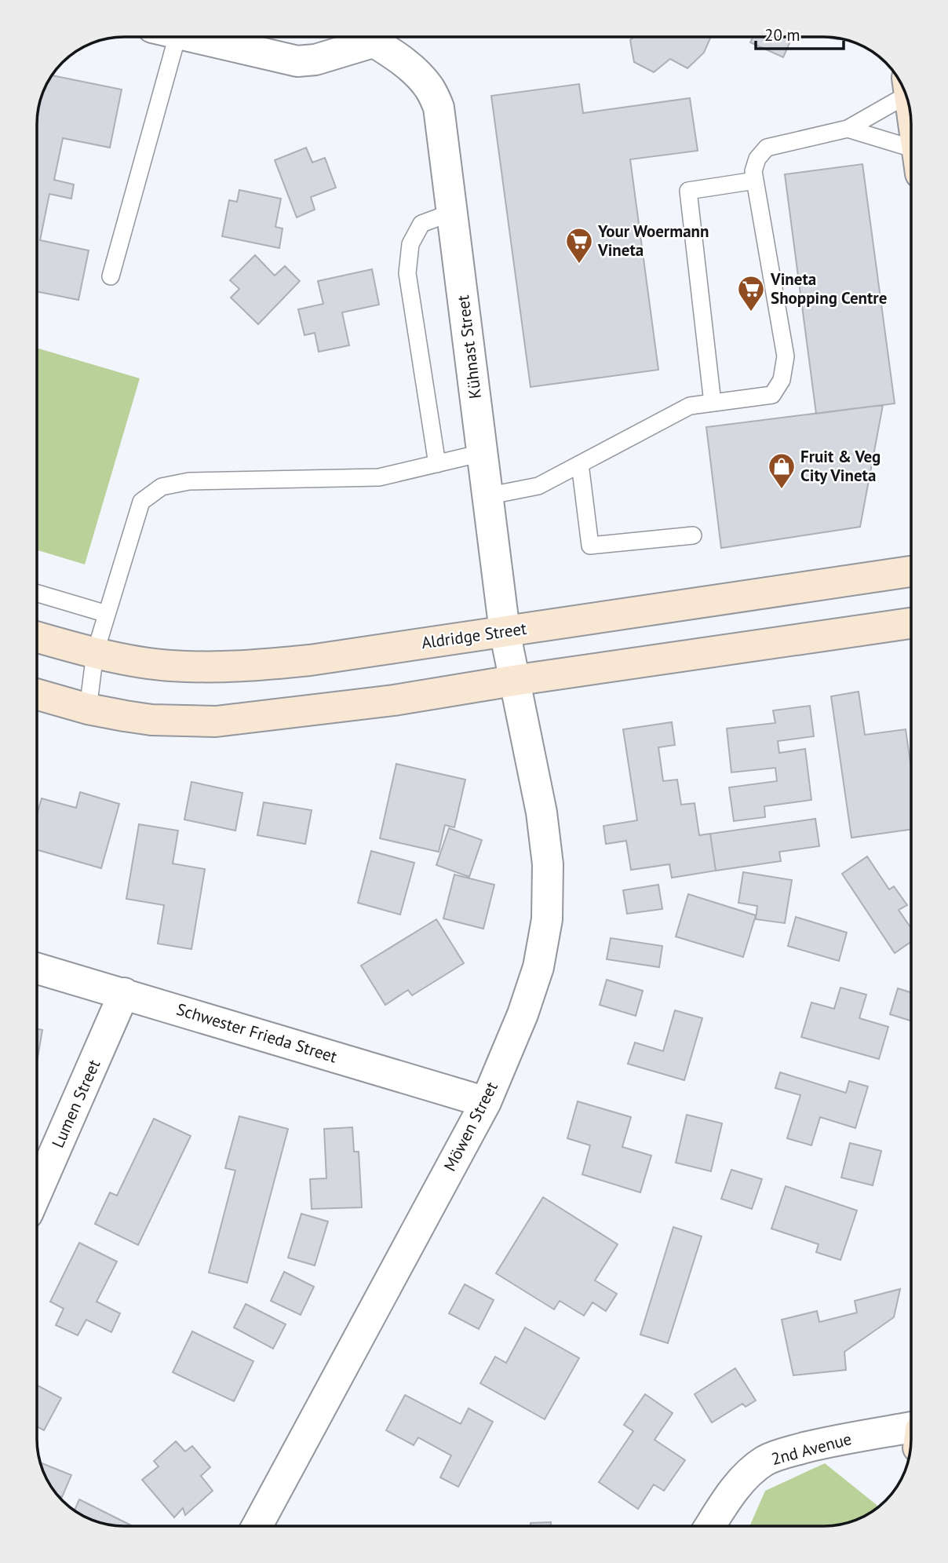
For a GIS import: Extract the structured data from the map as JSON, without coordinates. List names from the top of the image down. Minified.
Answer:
{"streets":{"street":["Kühnast Street","Aldridge Street","Schwester Frieda Street","Lumen Street","Möwen Street","2nd Avenue"]},"crossings":[["Kühnast Street","Aldridge Street"],["Kühnast Street","Möwen Street"],["Schwester Frieda Street","Lumen Street"],["Schwester Frieda Street","Möwen Street"]],"places":{"supermarket":["Your Woermann Vineta","Vineta Shopping Centre"],"shop":["Fruit & Veg City Vineta"]},"scale_bar":"20 m"}
